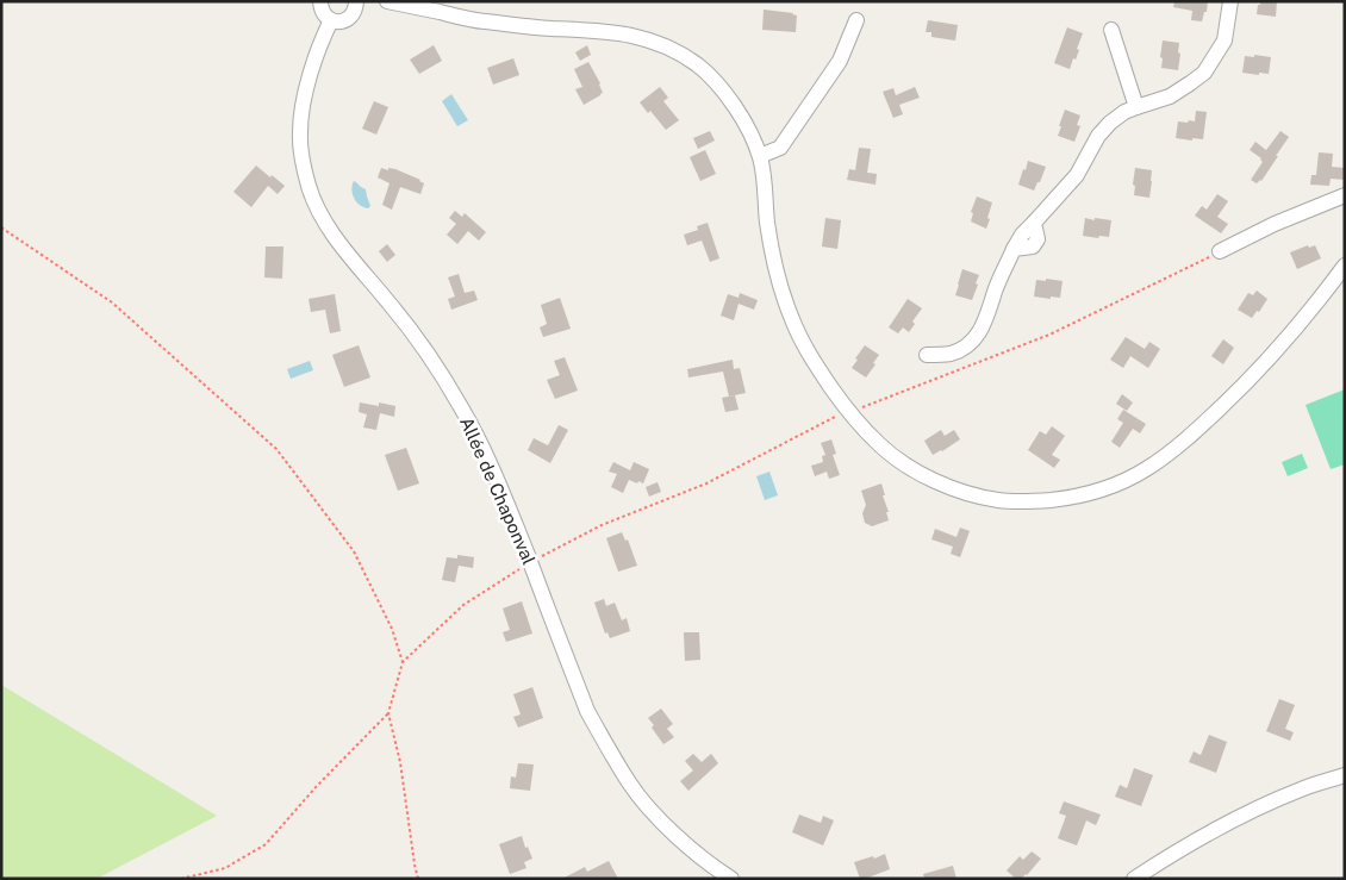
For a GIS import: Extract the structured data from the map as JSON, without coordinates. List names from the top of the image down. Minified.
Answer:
{"streets":{"street":["Allée de Chaponval"]}}
